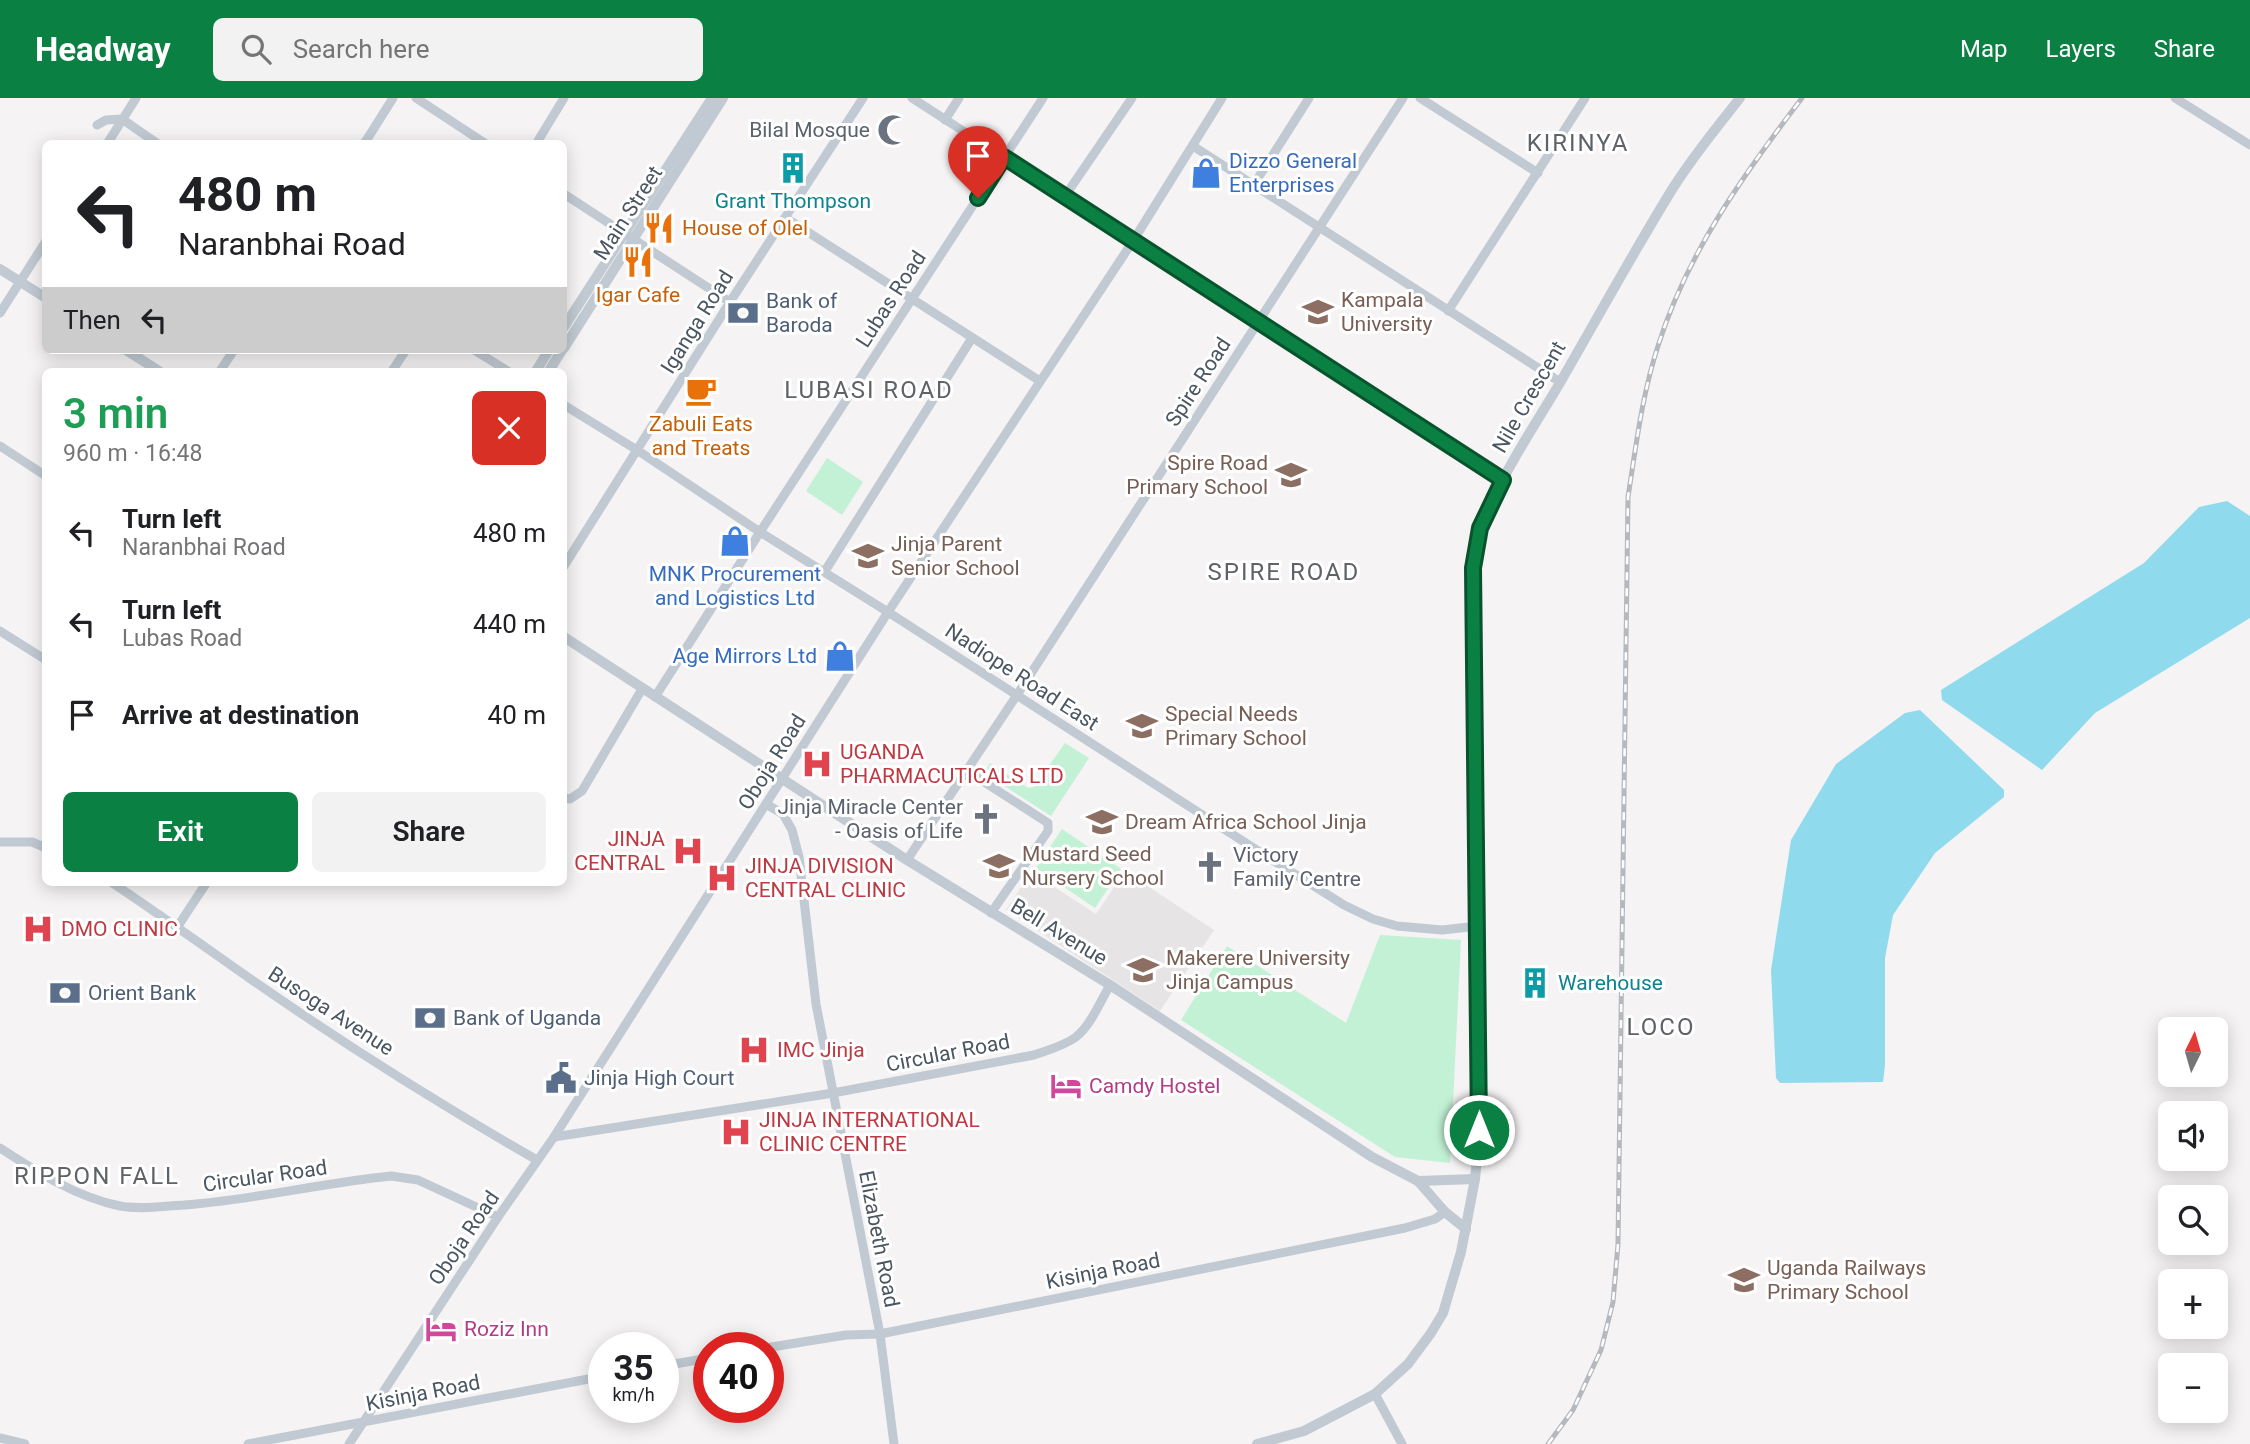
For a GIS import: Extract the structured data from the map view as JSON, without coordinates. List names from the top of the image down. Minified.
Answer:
{"streets":{"street":["Main Street","Lubas Road","Iganga Road","Spire Road","Nile Crescent","Nadiope Road East","Oboja Road","Bell Avenue","Busoga Avenue","Circular Road","Elizabeth Road","Kisinja Road"]},"crossings":[["Lubas Road","Nadiope Road East"],["Lubas Road","Bell Avenue"],["Iganga Road","Nadiope Road East"],["Spire Road","Nadiope Road East"],["Spire Road","Bell Avenue"],["Nile Crescent","Nadiope Road East"],["Nile Crescent","Bell Avenue"],["Nadiope Road East","Oboja Road"],["Oboja Road","Bell Avenue"],["Oboja Road","Busoga Avenue"],["Oboja Road","Circular Road"],["Oboja Road","Elizabeth Road"],["Oboja Road","Kisinja Road"],["Bell Avenue","Circular Road"],["Circular Road","Elizabeth Road"],["Elizabeth Road","Kisinja Road"]],"districts":["KIRINYA","LUBASI ROAD","SPIRE ROAD","LOCO","RIPPON FALL"],"places":{"mosque":["Bilal Mosque"],"building":["Grant Thompson","Warehouse"],"shop":["Dizzo General Enterprises","MNK Procurement and Logistics Ltd","Age Mirrors Ltd"],"restaurant":["House of Olel","Igar Cafe"],"school or university":["Kampala University","Spire Road Primary School","Jinja Parent Senior School","Special Needs Primary School","Dream Africa School Jinja","Mustard Seed Nursery School","Makerere University Jinja Campus","Uganda Railways Primary School"],"bank":["Bank of Baroda","Orient Bank","Bank of Uganda"],"cafe":["Zabuli Eats and Treats"],"hospital":["UGANDA PHARMACUTICALS LTD","JINJA CENTRAL","JINJA DIVISION CENTRAL CLINIC","DMO CLINIC","IMC Jinja","JINJA INTERNATIONAL CLINIC CENTRE"],"church":["Jinja Miracle Center - Oasis of Life","Victory Family Centre"],"public building":["Jinja High Court"],"hotel":["Camdy Hostel","Roziz Inn"]},"north":"top","page":{"header":"Headway","search":"Search here","nav":["Map","Layers","Share"],"turn":["480 m","Naranbhai Road"],"then":"Then","heading":["3 min","960 m · 16:48"],"list":[{"name":"Turn left","note":"Naranbhai Road","value":"480 m"},{"name":"Turn left","note":"Lubas Road","value":"440 m"},{"name":"Arrive at destination","value":"40 m"}],"buttons":["Exit","Share"],"map_buttons":["+","−"],"speed":"35 km/h","limit":"40"}}
